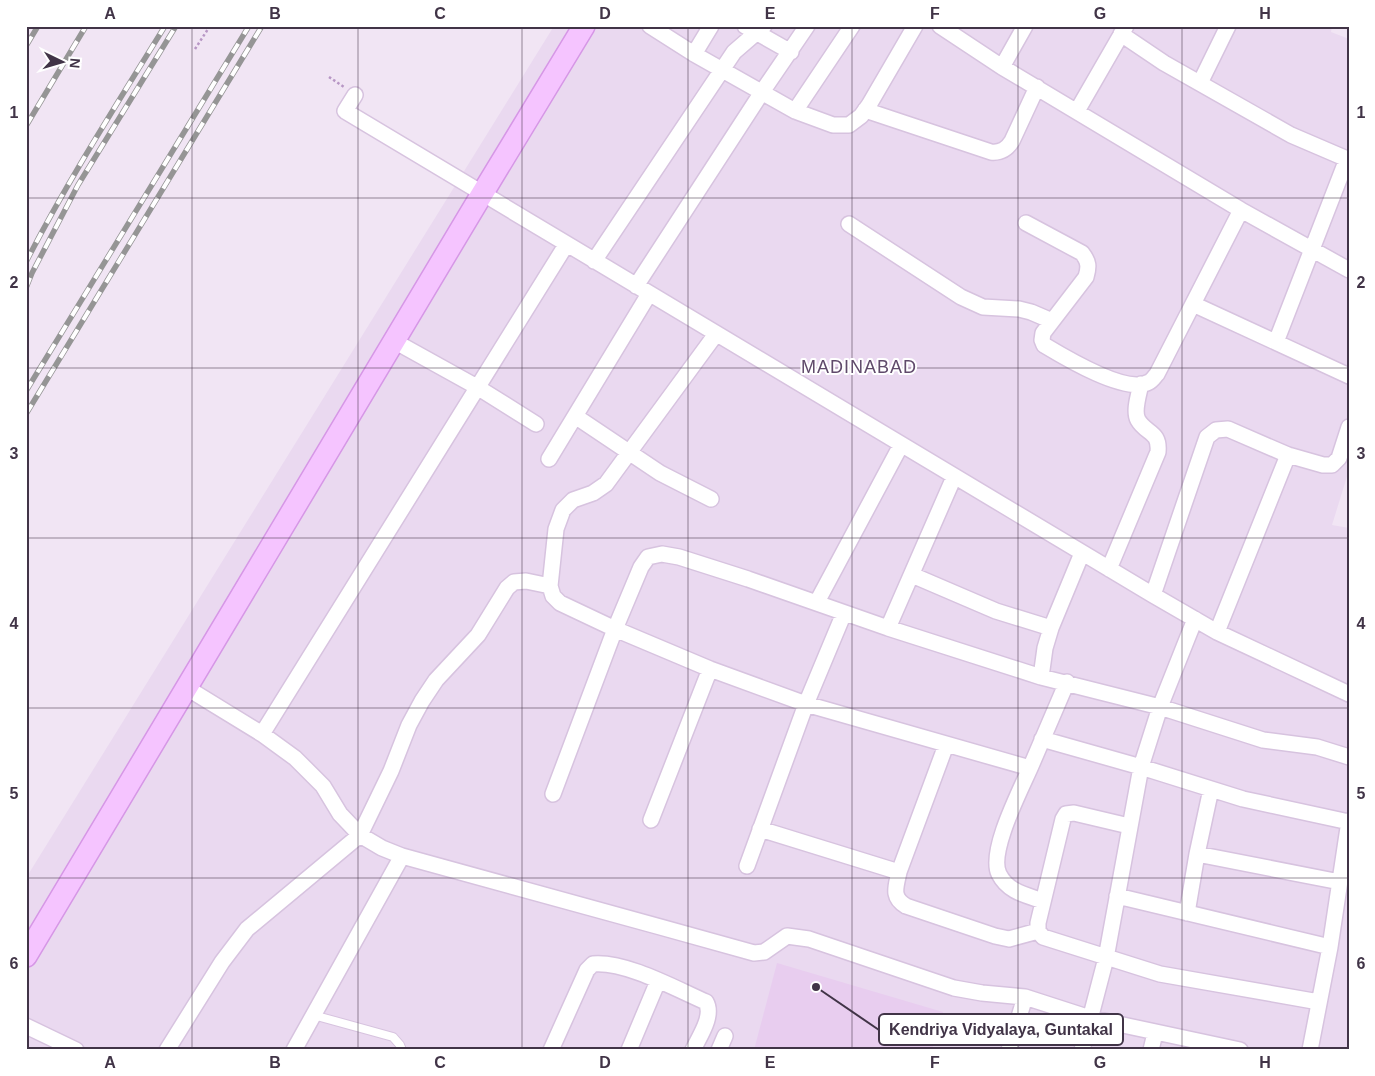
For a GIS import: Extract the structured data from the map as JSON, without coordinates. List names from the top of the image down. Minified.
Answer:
{"districts":["MADINABAD"],"places":["Kendriya Vidyalaya, Guntakal"],"north":"right","grid":{"columns":["A","B","C","D","E","F","G","H"],"rows":["1","2","3","4","5","6"]}}
